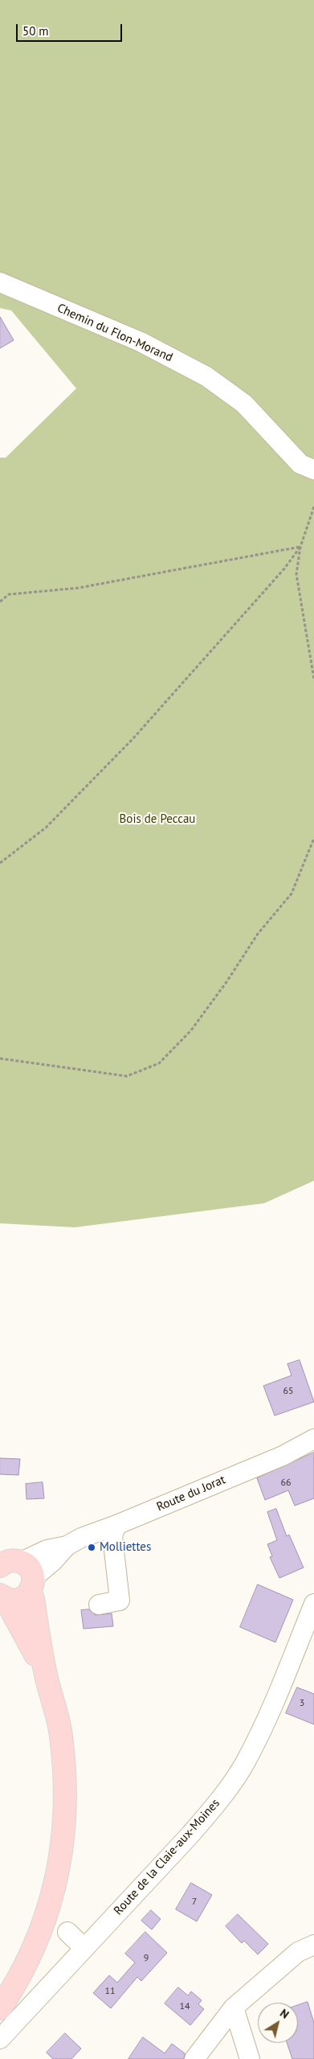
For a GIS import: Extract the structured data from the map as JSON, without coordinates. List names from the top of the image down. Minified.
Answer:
{"streets":{"street":["Chemin du Flon-Morand","Route du Jorat","Route de la Claie-aux-Moines"]},"parks":["Bois de Peccau"],"places":["Molliettes"],"house_numbers":["65","66","3","7","9","11","14"],"scale_bar":"50 m","north":"top right"}
